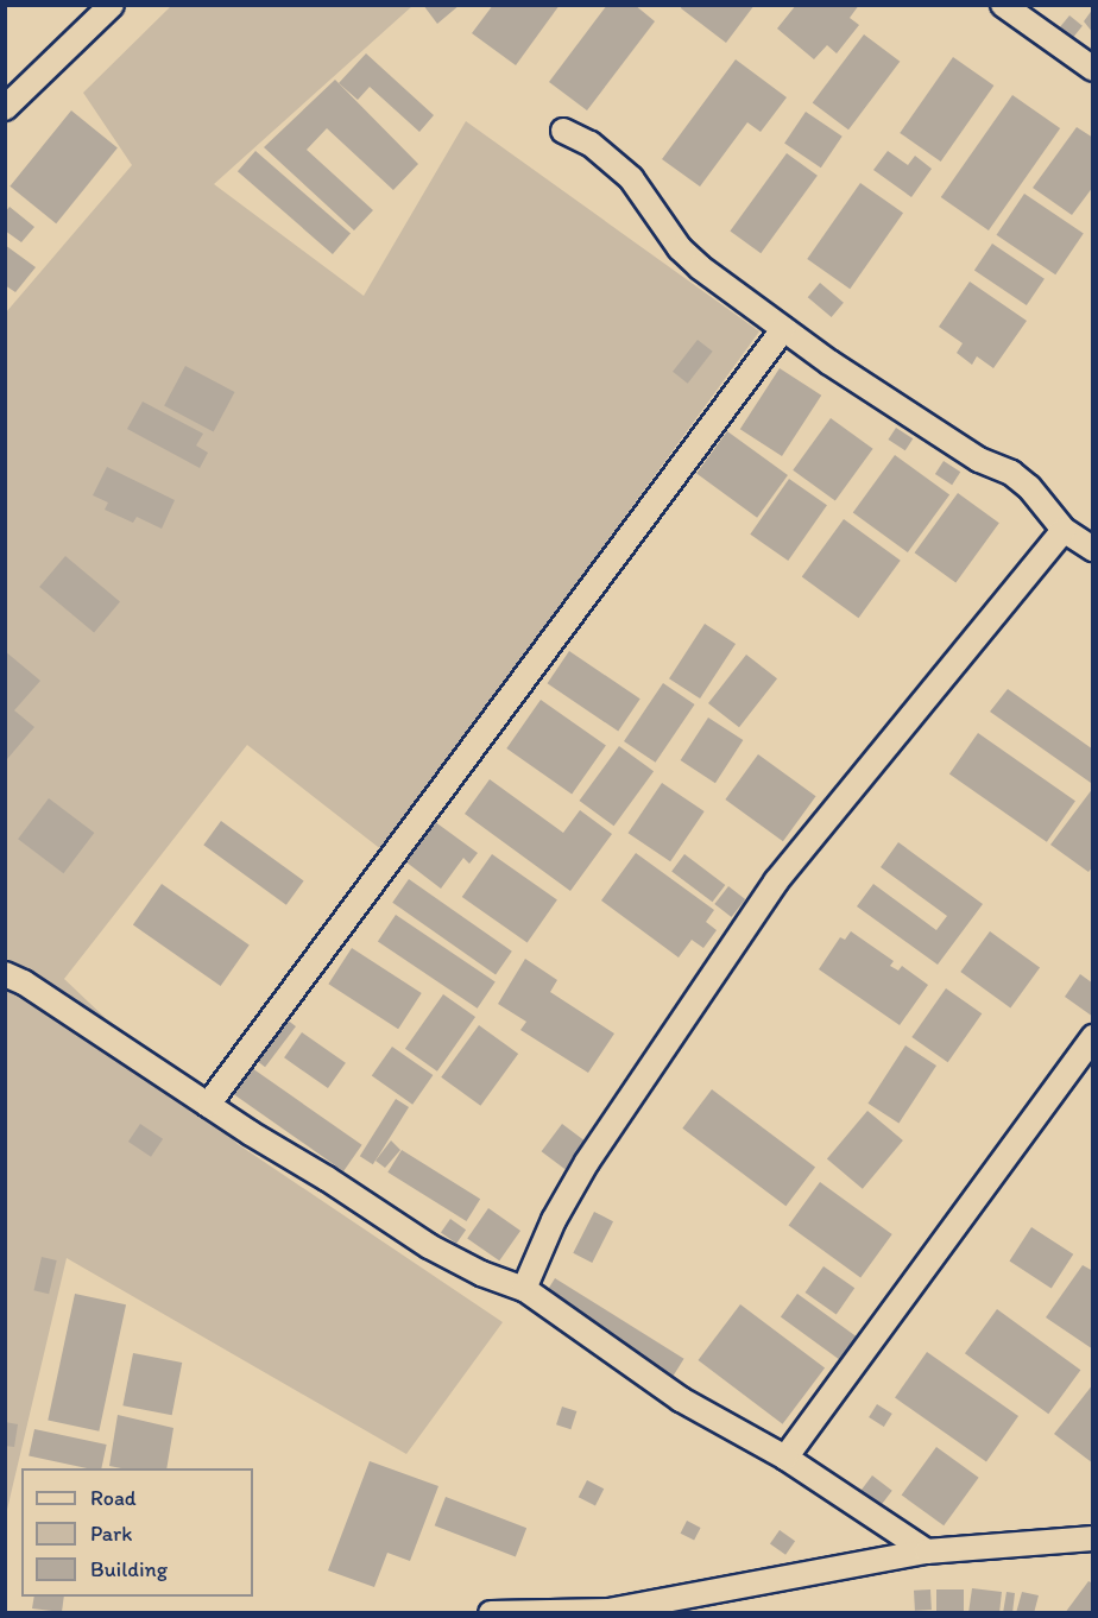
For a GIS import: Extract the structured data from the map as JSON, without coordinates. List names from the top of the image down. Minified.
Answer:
{"legend":["Road","Park","Building"]}
